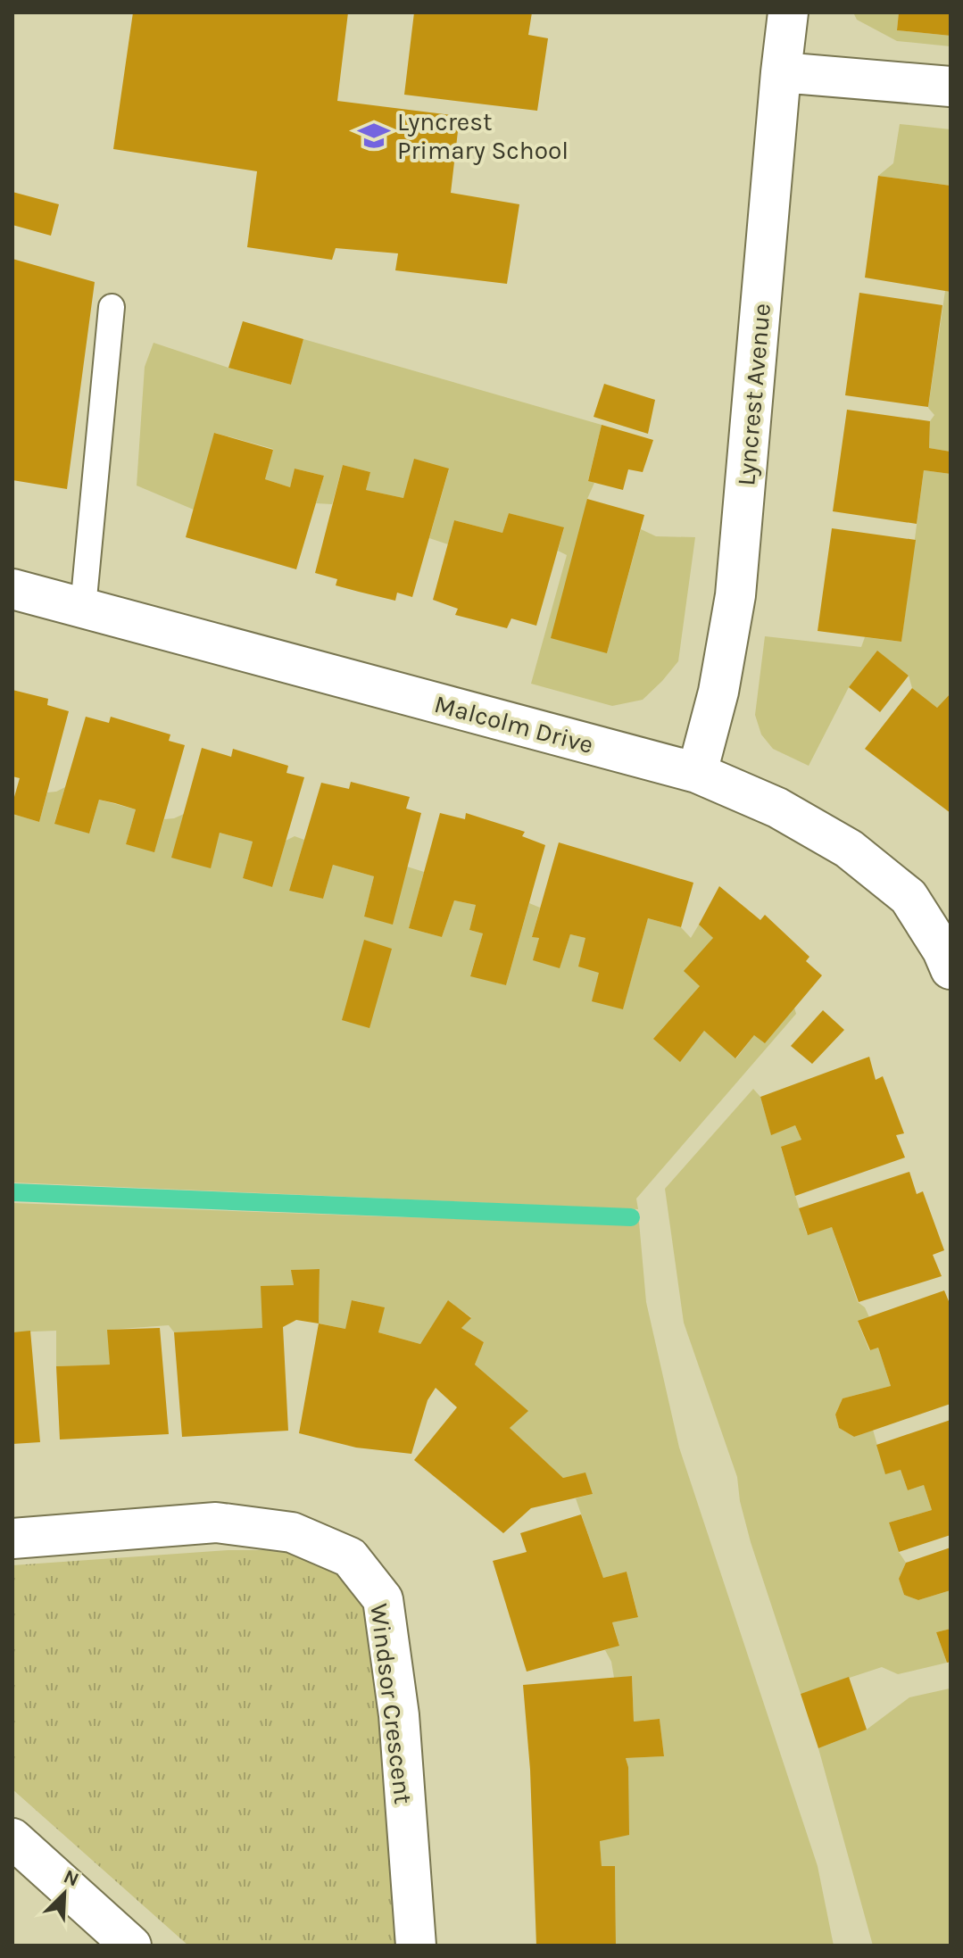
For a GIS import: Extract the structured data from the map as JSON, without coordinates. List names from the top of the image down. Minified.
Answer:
{"streets":{"street":["Lyncrest Avenue","Malcolm Drive","Windsor Crescent"]},"crossings":[["Lyncrest Avenue","Malcolm Drive"]],"places":{"school or university":["Lyncrest Primary School"]},"north":"top right"}
